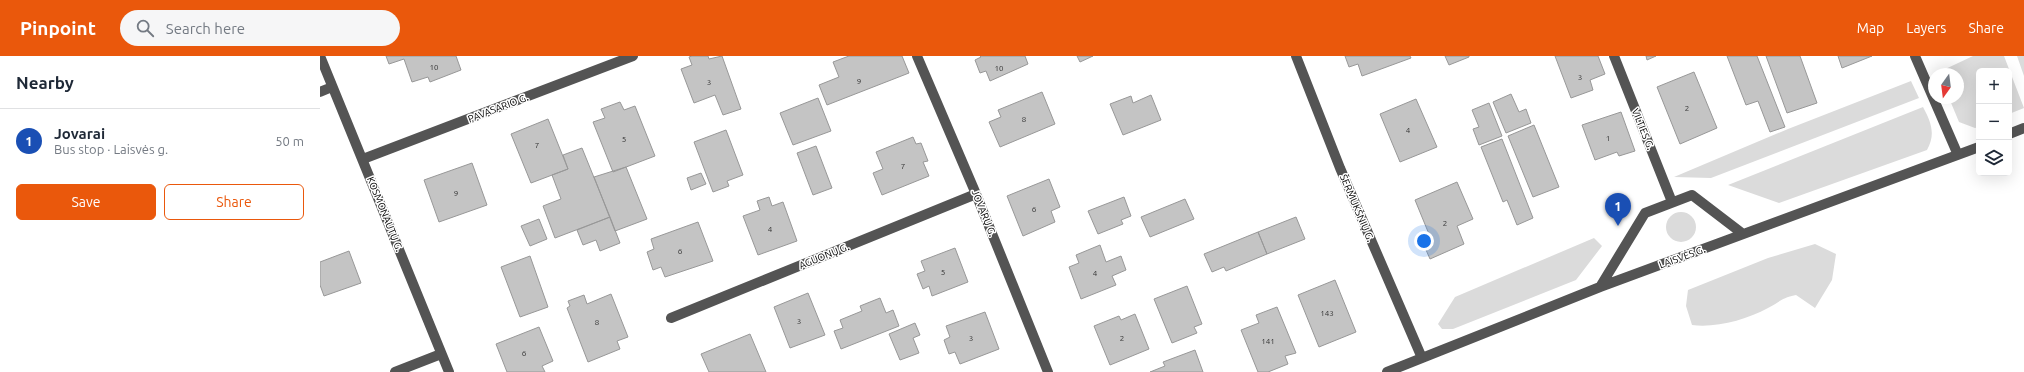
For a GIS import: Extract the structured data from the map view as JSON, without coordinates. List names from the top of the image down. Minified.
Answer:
{"streets":{"street":["PAVASARIO G.","VILTIES G.","ŠERMUKŠNIŲ G.","JOVARŲ G.","KOSMONAUTŲ G.","AGUONŲ G.","LAISVĖS G."]},"crossings":[["PAVASARIO G.","KOSMONAUTŲ G."],["ŠERMUKŠNIŲ G.","LAISVĖS G."],["JOVARŲ G.","AGUONŲ G."]],"house_numbers":["10","10","3","9","3","2","8","4","1","5","7","7","9","6","2","4","6","5","4","143","3","8","3","2","141","6"],"north":"bottom","page":{"header":"Pinpoint","search":"Search here","nav":["Map","Layers","Share"],"heading":"Nearby","map_buttons":["+","−"],"list":[{"mark":"1","name":"Jovarai","note":"Bus stop · Laisvės g.","value":"50 m"}],"buttons":["Save","Share"],"pins":"1"}}
